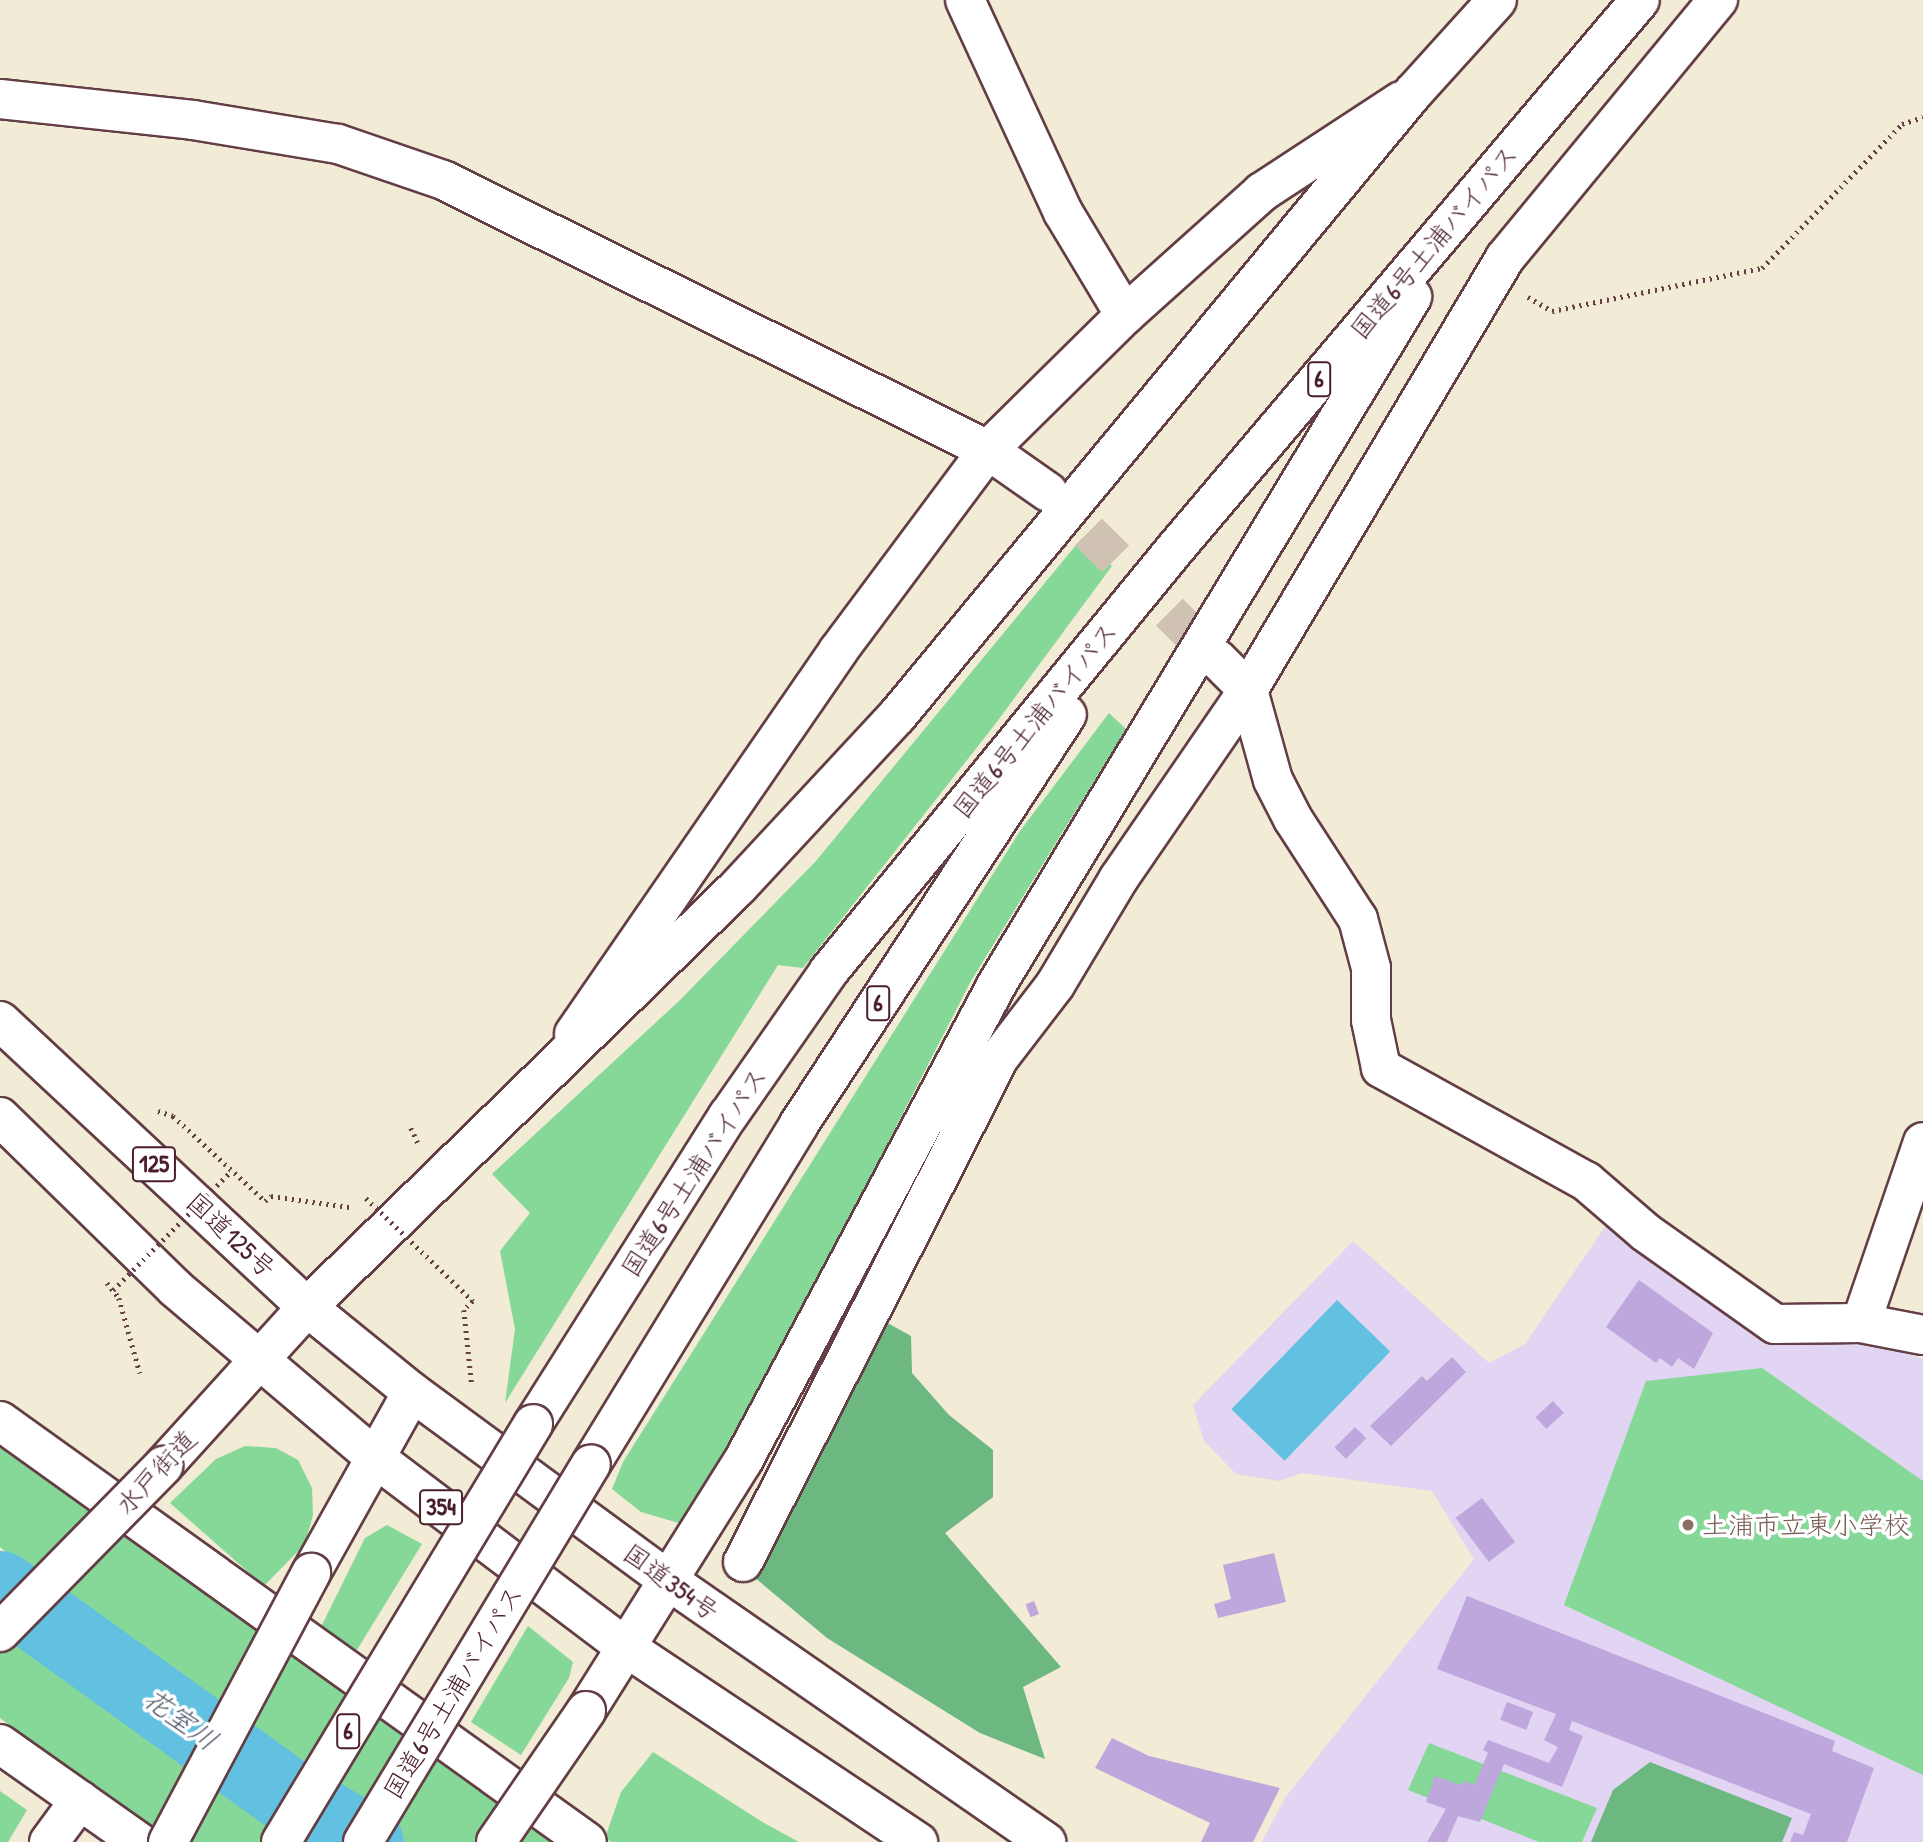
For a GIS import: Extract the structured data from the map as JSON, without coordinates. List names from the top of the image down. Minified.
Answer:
{"streets":{"main road":["国道6号土浦バイパス","6","125","国道125号","水戸街道","354","国道354号"]},"crossings":[["国道125号","水戸街道"],["国道125号","国道354号"],["水戸街道","354"],["水戸街道","国道354号"]],"water":["花室川"],"places":["土浦市立東小学校"]}
